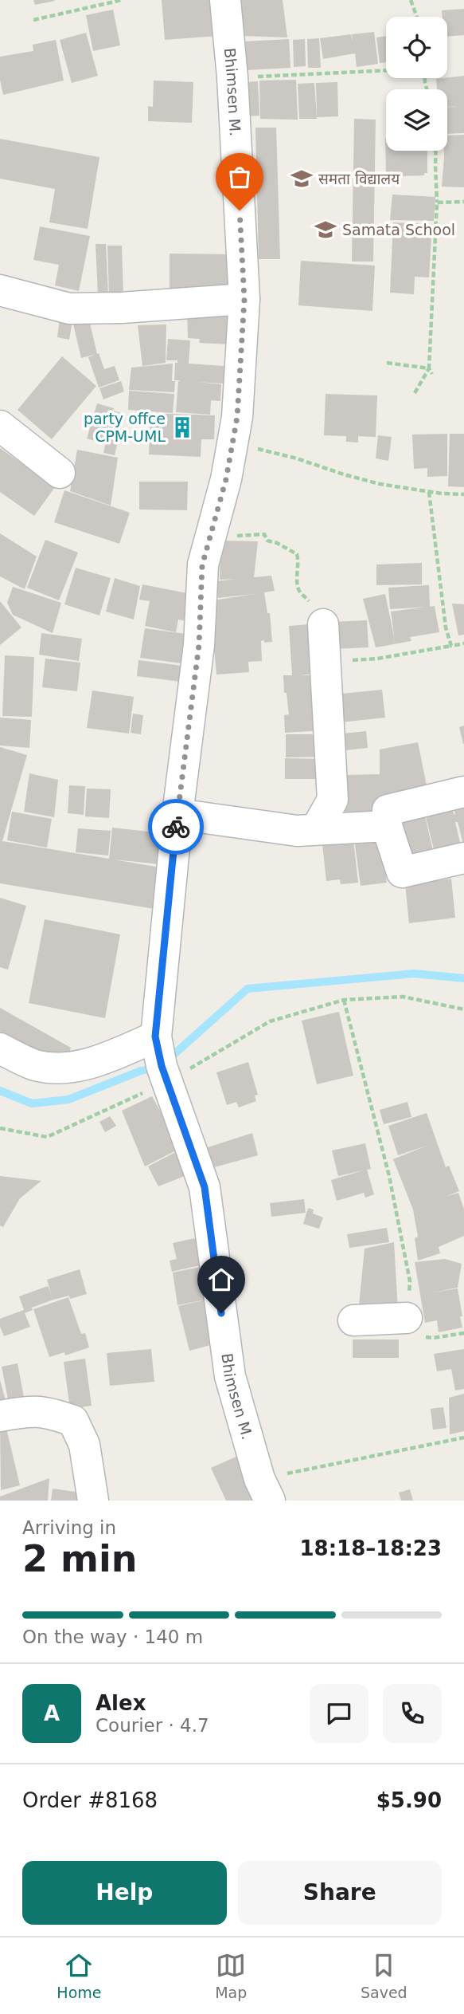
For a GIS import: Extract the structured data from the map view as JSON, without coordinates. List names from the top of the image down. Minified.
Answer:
{"streets":{"street":["Bhimsen M."]},"places":{"school or university":["समता विद्यालय","Samata School"],"building":["party offce CPM-UML"]},"page":{"heading":["2 min","Arriving in","18:18–18:23"],"panel":["Alex","Courier · 4.7","Order #8168","$5.90"],"bar":"On the way · 140 m","round":"A","buttons":["Help","Share"],"tabs":["Home","Map","Saved"]}}
